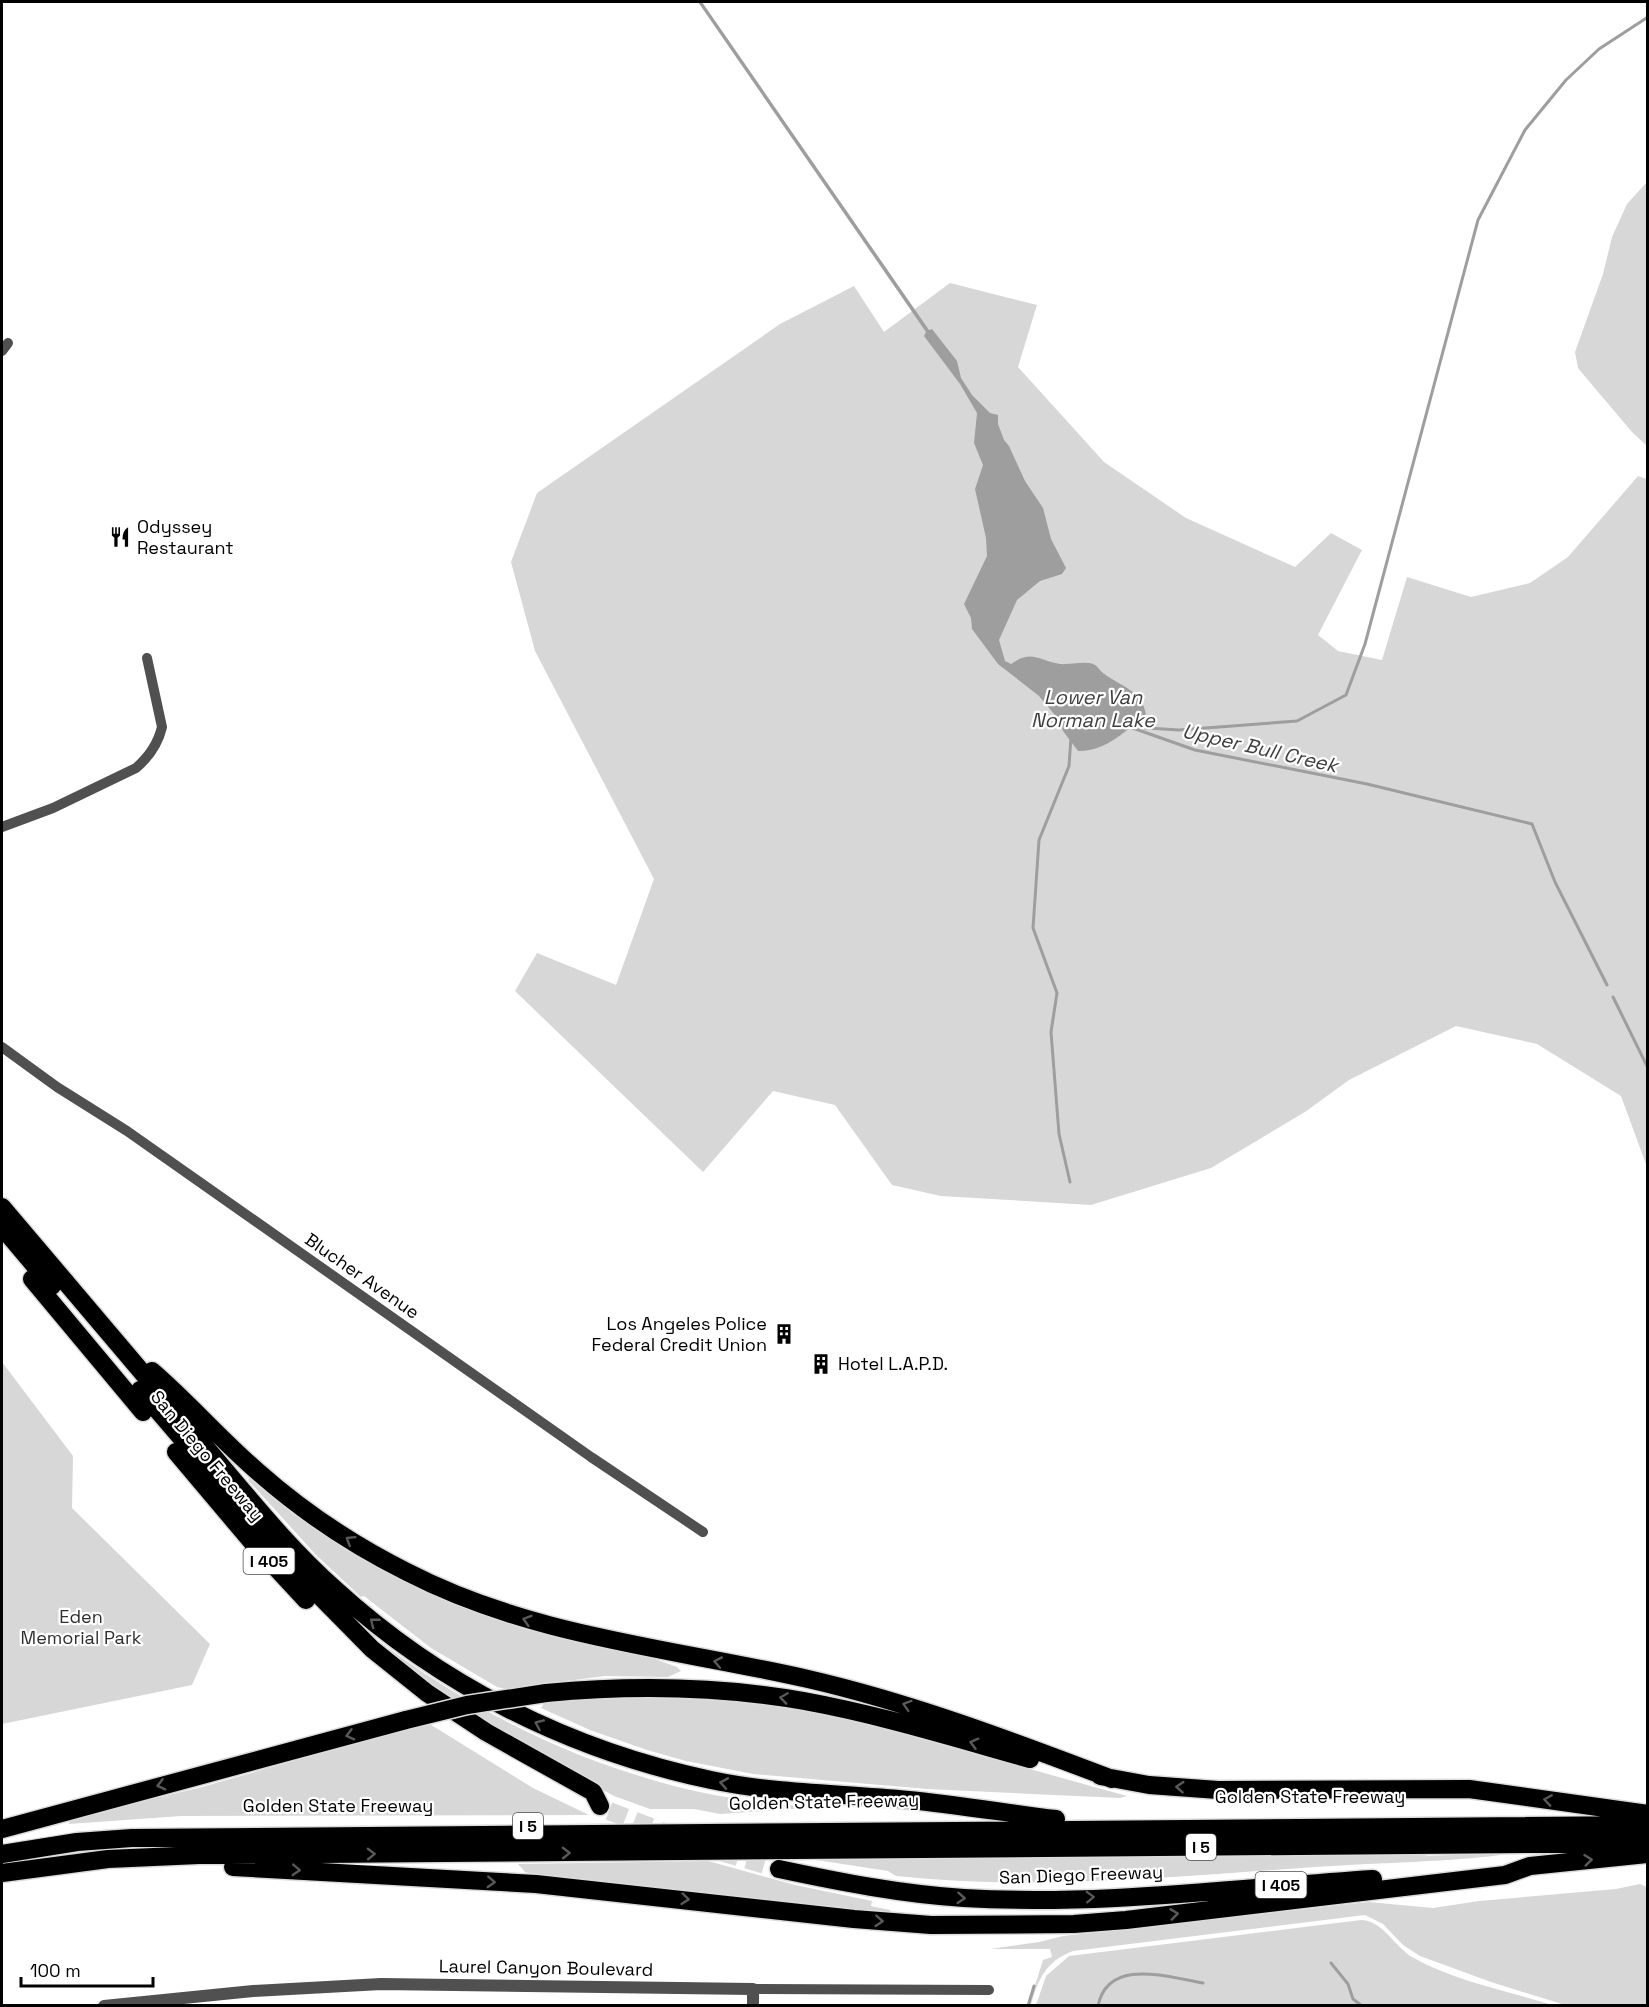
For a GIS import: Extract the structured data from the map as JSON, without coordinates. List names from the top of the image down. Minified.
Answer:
{"streets":{"highway":["San Diego Freeway","I 405","Golden State Freeway","I 5"],"street":["Blucher Avenue","Laurel Canyon Boulevard"]},"water":["Lower Van Norman Lake","Upper Bull Creek"],"parks":["Eden Memorial Park"],"places":{"restaurant":["Odyssey Restaurant"],"building":["Los Angeles Police Federal Credit Union","Hotel L.A.P.D."]},"scale_bar":"100 m"}
